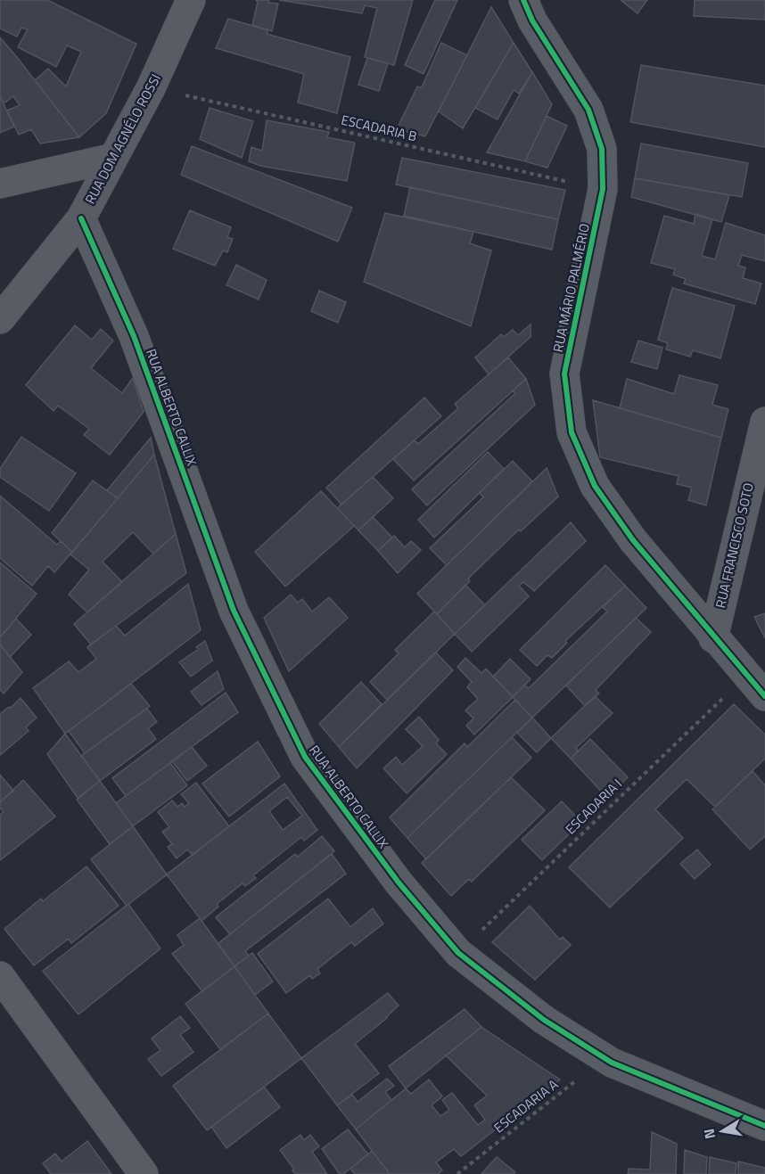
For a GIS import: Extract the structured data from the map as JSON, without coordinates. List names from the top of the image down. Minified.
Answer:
{"streets":{"street":["RUA DOM AGNÉLO ROSSI","RUA MÁRIO PALMÉRIO","RUA ALBERTO CALLIX","RUA FRANCISCO SOTO"],"path":["ESCADARIA B","ESCADARIA I","ESCADARIA A"]},"crossings":[["ESCADARIA B","RUA DOM AGNÉLO ROSSI"],["ESCADARIA B","RUA MÁRIO PALMÉRIO"],["RUA DOM AGNÉLO ROSSI","RUA ALBERTO CALLIX"],["RUA MÁRIO PALMÉRIO","RUA FRANCISCO SOTO"],["RUA MÁRIO PALMÉRIO","ESCADARIA I"],["RUA ALBERTO CALLIX","ESCADARIA I"],["RUA ALBERTO CALLIX","ESCADARIA A"]],"north":"left"}
